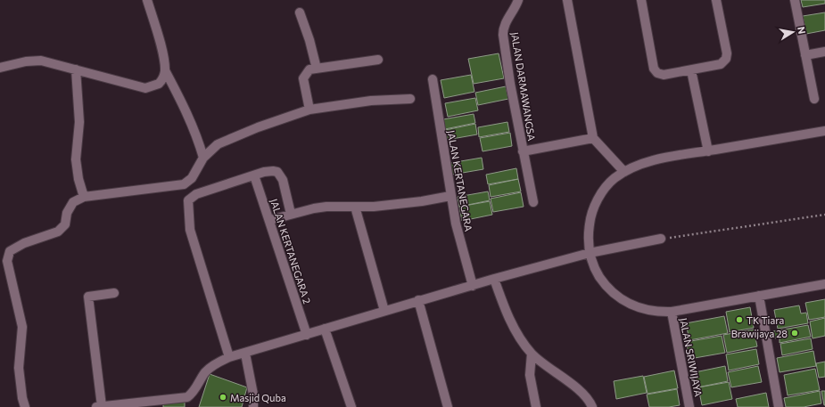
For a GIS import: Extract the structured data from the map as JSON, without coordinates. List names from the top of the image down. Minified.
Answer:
{"streets":{"street":["JALAN DARMAWANGSA","JALAN KERTANEGARA","JALAN KERTANEGARA 2","JALAN SRIWIJAYA"]},"places":["TK Tiara","Brawijaya 28","Masjid Quba"],"north":"right"}
